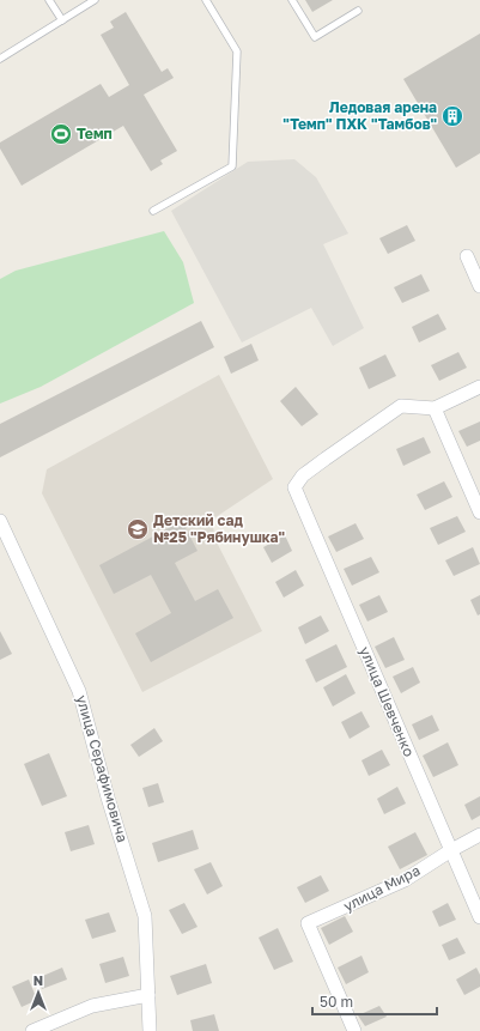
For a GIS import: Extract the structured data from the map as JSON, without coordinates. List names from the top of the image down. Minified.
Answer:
{"streets":{"street":["улица Шевченко","улица Серафимовича","улица Мира"]},"crossings":[["улица Шевченко","улица Мира"]],"places":{"building":["Ледовая арена \"Темп\" ПХК \"Тамбов\""],"sports":["Темп"],"school or university":["Детский сад №25 \"Рябинушка\""]},"scale_bar":"50 m","north":"top"}
